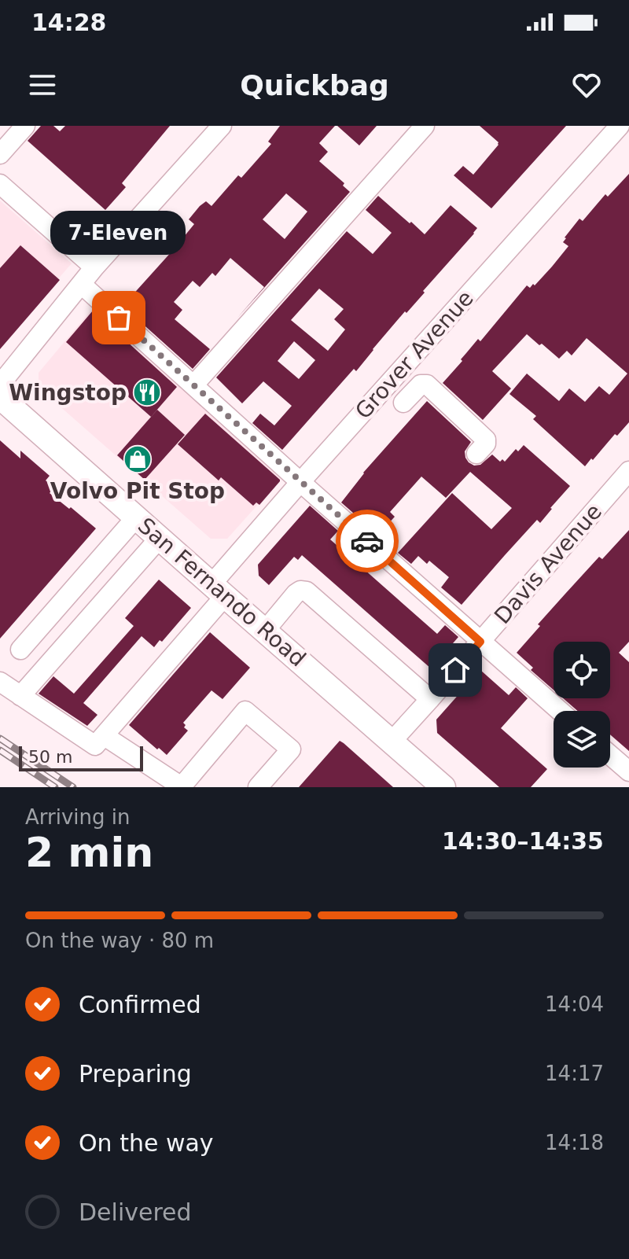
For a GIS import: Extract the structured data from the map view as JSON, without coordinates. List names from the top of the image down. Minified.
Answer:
{"streets":{"main road":["San Fernando Road"],"street":["Grover Avenue","Davis Avenue"]},"crossings":[["Grover Avenue","San Fernando Road"],["Davis Avenue","San Fernando Road"]],"places":{"other":["7-Eleven"],"restaurant":["Wingstop"],"shop":["Volvo Pit Stop"]},"scale_bar":"50 m","page":{"status":"14:28","header":"Quickbag","bubble":"7-Eleven","scale":"50 m","heading":["2 min","Arriving in","14:30–14:35"],"bar":"On the way · 80 m","list":[["Confirmed","14:04"],["Preparing","14:17"],["On the way","14:18"],"Delivered"]}}
